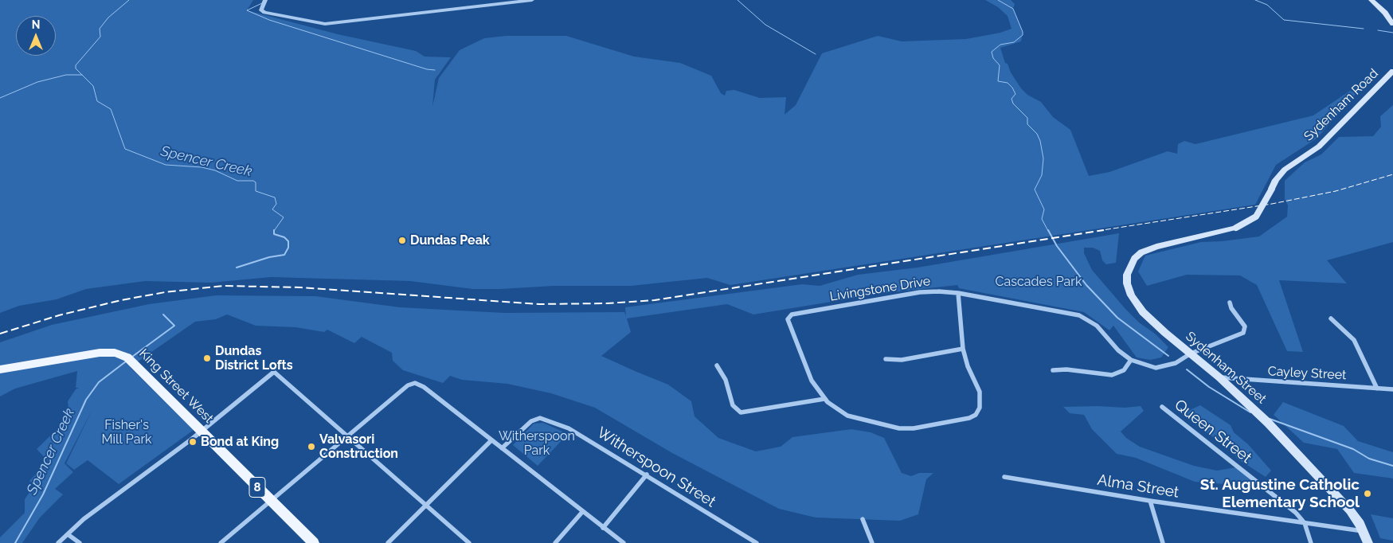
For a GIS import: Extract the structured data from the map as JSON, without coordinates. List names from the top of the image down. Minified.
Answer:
{"streets":{"main road":["Sydenham Road","Sydenham Street","King Street West","8"],"street":["Livingstone Drive","Cayley Street","Queen Street","Witherspoon Street","Alma Street"]},"crossings":[["Sydenham Road","Sydenham Street"],["Livingstone Drive","Sydenham Street"],["Sydenham Street","Cayley Street"],["Sydenham Street","Alma Street"],["Queen Street","Alma Street"]],"water":["Spencer Creek"],"parks":["Cascades Park","Fisher's Mill Park","Witherspoon Park"],"places":["Dundas Peak","Dundas District Lofts","Bond at King","Valvasori Construction","St. Augustine Catholic Elementary School"],"north":"top"}
